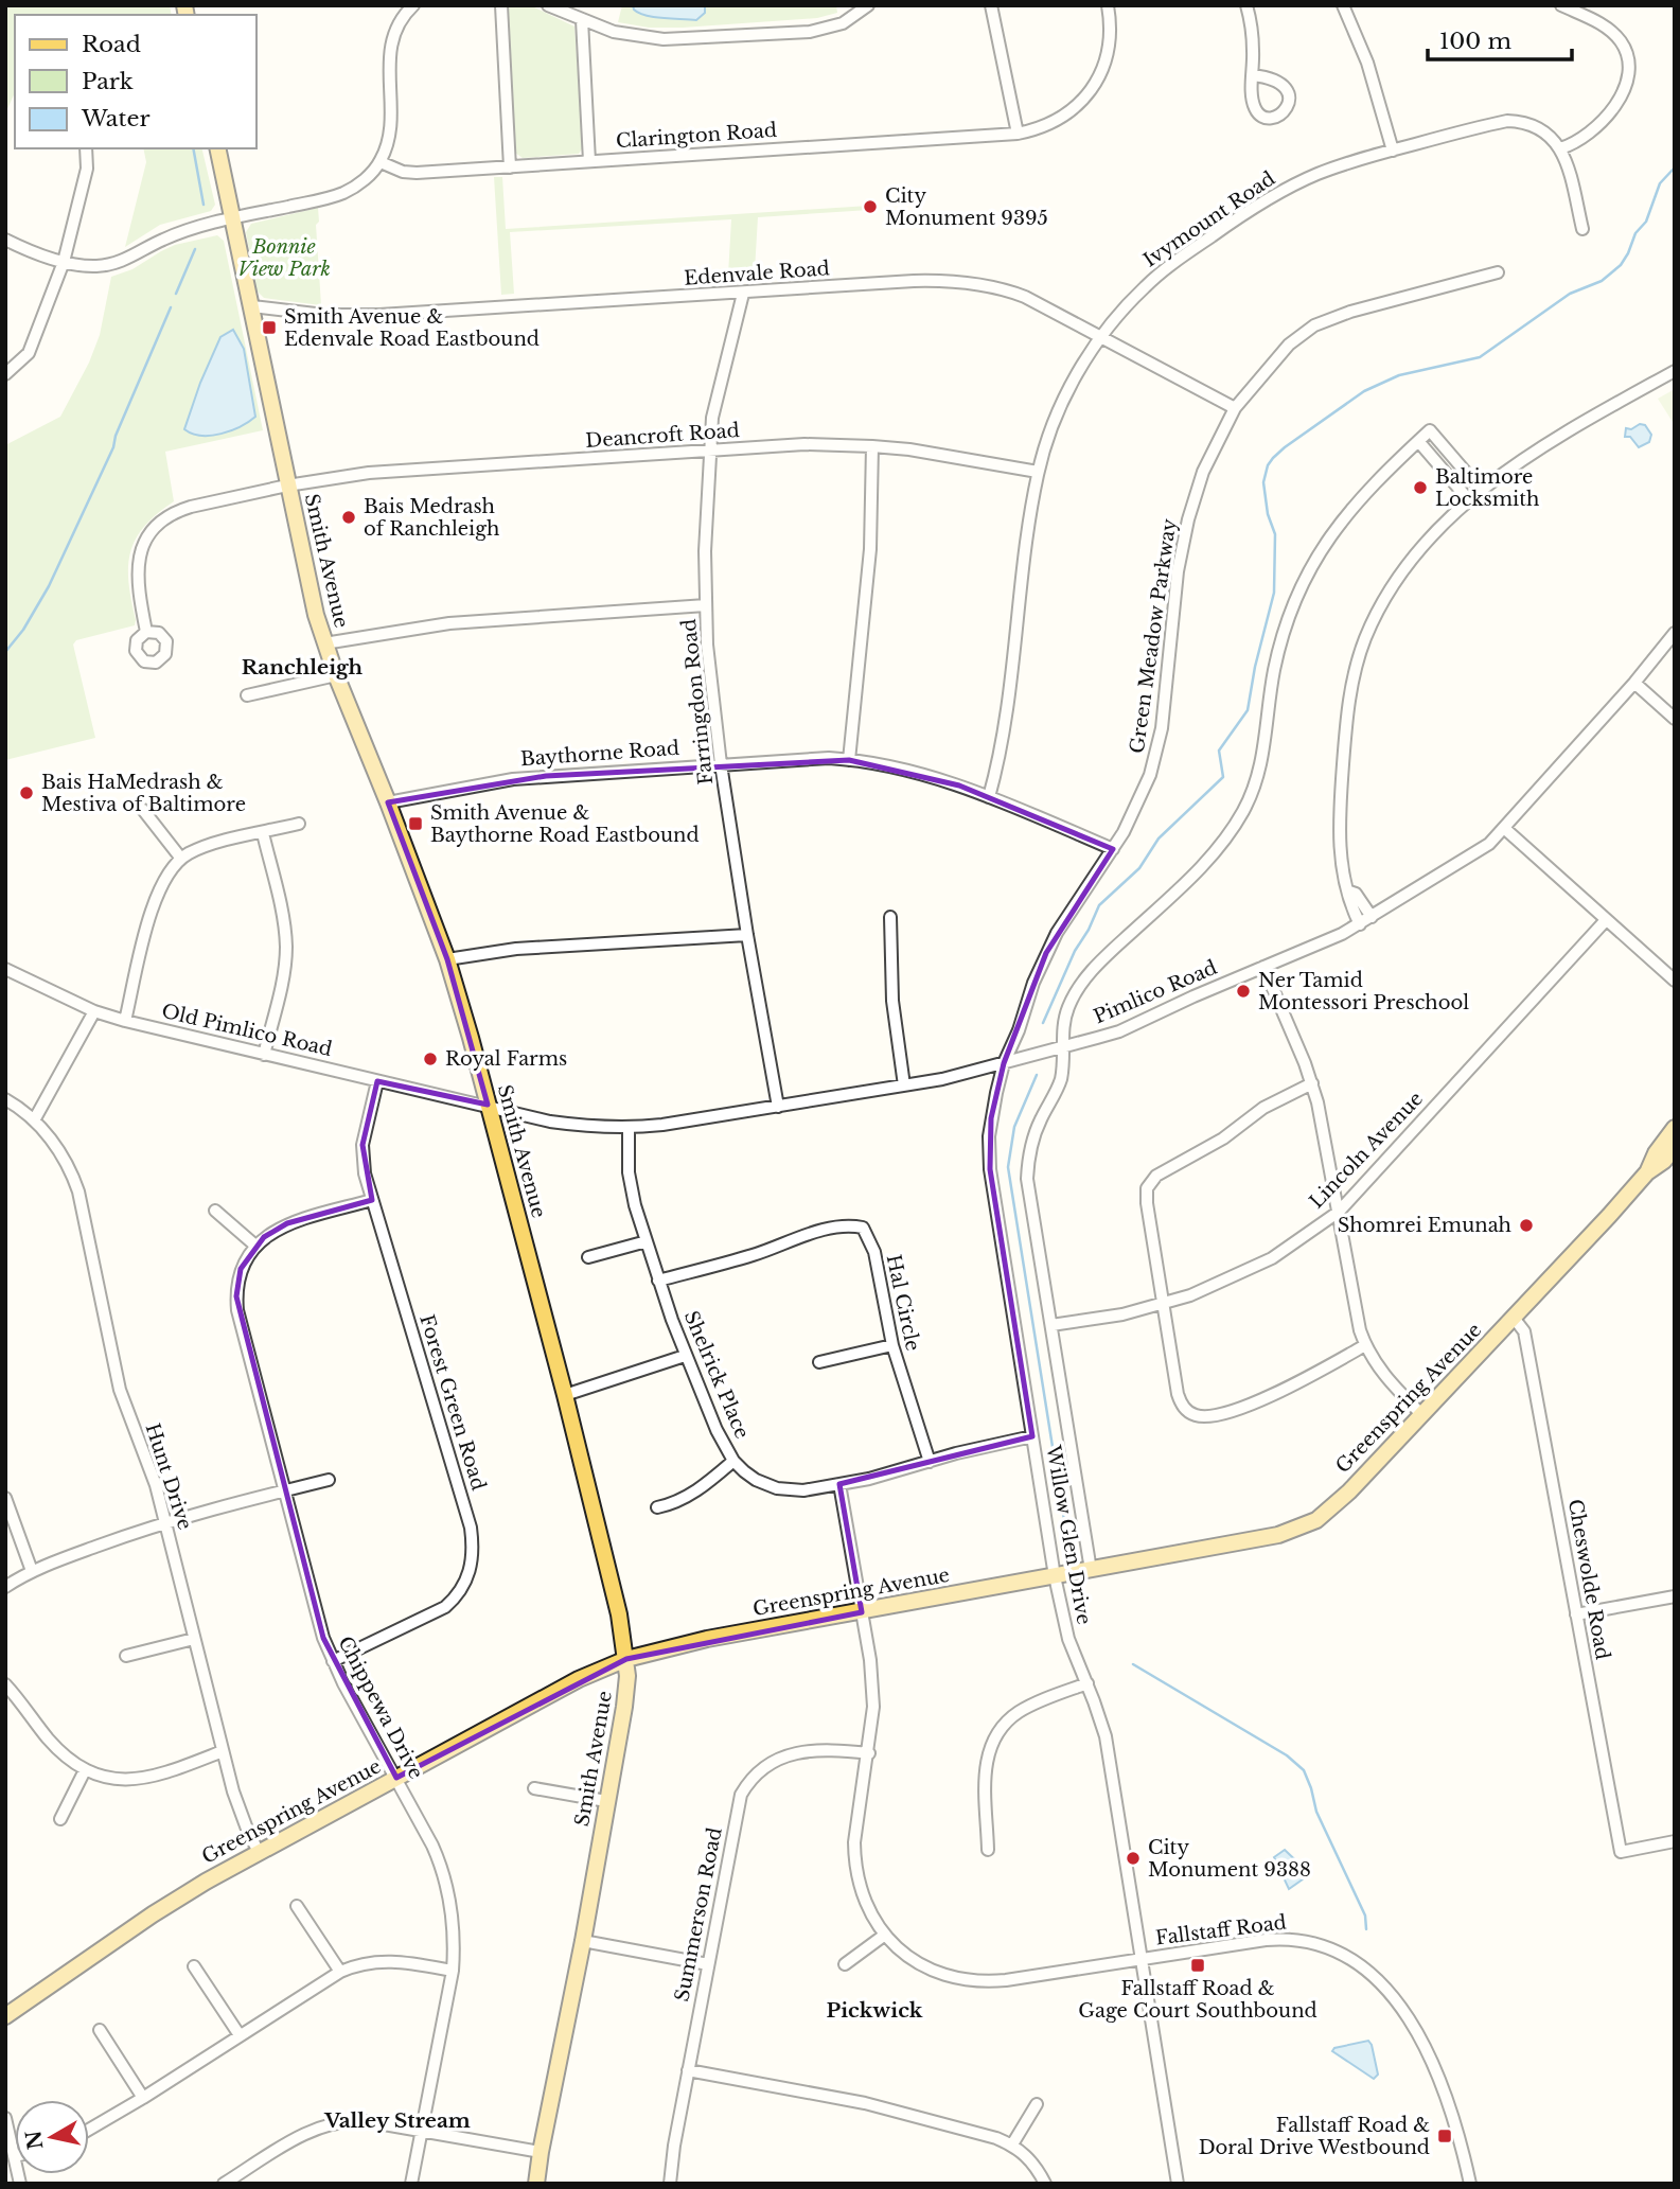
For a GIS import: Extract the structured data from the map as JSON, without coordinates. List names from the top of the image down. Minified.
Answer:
{"streets":{"main road":["Smith Avenue","Greenspring Avenue"],"street":["Clarington Road","Ivymount Road","Edenvale Road","Deancroft Road","Green Meadow Parkway","Farringdon Road","Baythorne Road","Pimlico Road","Old Pimlico Road","Lincoln Avenue","Hal Circle","Shelrick Place","Forest Green Road","Hunt Drive","Willow Glen Drive","Cheswolde Road","Chippewa Drive","Summerson Road","Fallstaff Road"]},"crossings":[["Ivymount Road","Edenvale Road"],["Ivymount Road","Deancroft Road"],["Ivymount Road","Baythorne Road"],["Edenvale Road","Smith Avenue"],["Edenvale Road","Green Meadow Parkway"],["Edenvale Road","Farringdon Road"],["Deancroft Road","Smith Avenue"],["Deancroft Road","Farringdon Road"],["Smith Avenue","Baythorne Road"],["Smith Avenue","Pimlico Road"],["Smith Avenue","Old Pimlico Road"],["Smith Avenue","Greenspring Avenue"],["Green Meadow Parkway","Baythorne Road"],["Green Meadow Parkway","Pimlico Road"],["Green Meadow Parkway","Willow Glen Drive"],["Farringdon Road","Baythorne Road"],["Farringdon Road","Pimlico Road"],["Pimlico Road","Old Pimlico Road"],["Pimlico Road","Shelrick Place"],["Pimlico Road","Willow Glen Drive"],["Old Pimlico Road","Forest Green Road"],["Lincoln Avenue","Willow Glen Drive"],["Hal Circle","Shelrick Place"],["Shelrick Place","Willow Glen Drive"],["Greenspring Avenue","Hunt Drive"],["Greenspring Avenue","Willow Glen Drive"],["Greenspring Avenue","Cheswolde Road"],["Greenspring Avenue","Chippewa Drive"],["Forest Green Road","Chippewa Drive"],["Willow Glen Drive","Fallstaff Road"]],"districts":["Ranchleigh","Pickwick","Valley Stream"],"parks":["Bonnie View Park"],"places":{"other":["City Monument 9395","Baltimore Locksmith","Bais Medrash of Ranchleigh","Bais HaMedrash & Mestiva of Baltimore","Ner Tamid Montessori Preschool","Royal Farms","Shomrei Emunah","City Monument 9388"],"transit":["Smith Avenue & Edenvale Road Eastbound","Smith Avenue & Baythorne Road Eastbound","Fallstaff Road & Gage Court Southbound","Fallstaff Road & Doral Drive Westbound"]},"legend":["Road","Park","Water"],"scale_bar":"100 m","north":"left"}
